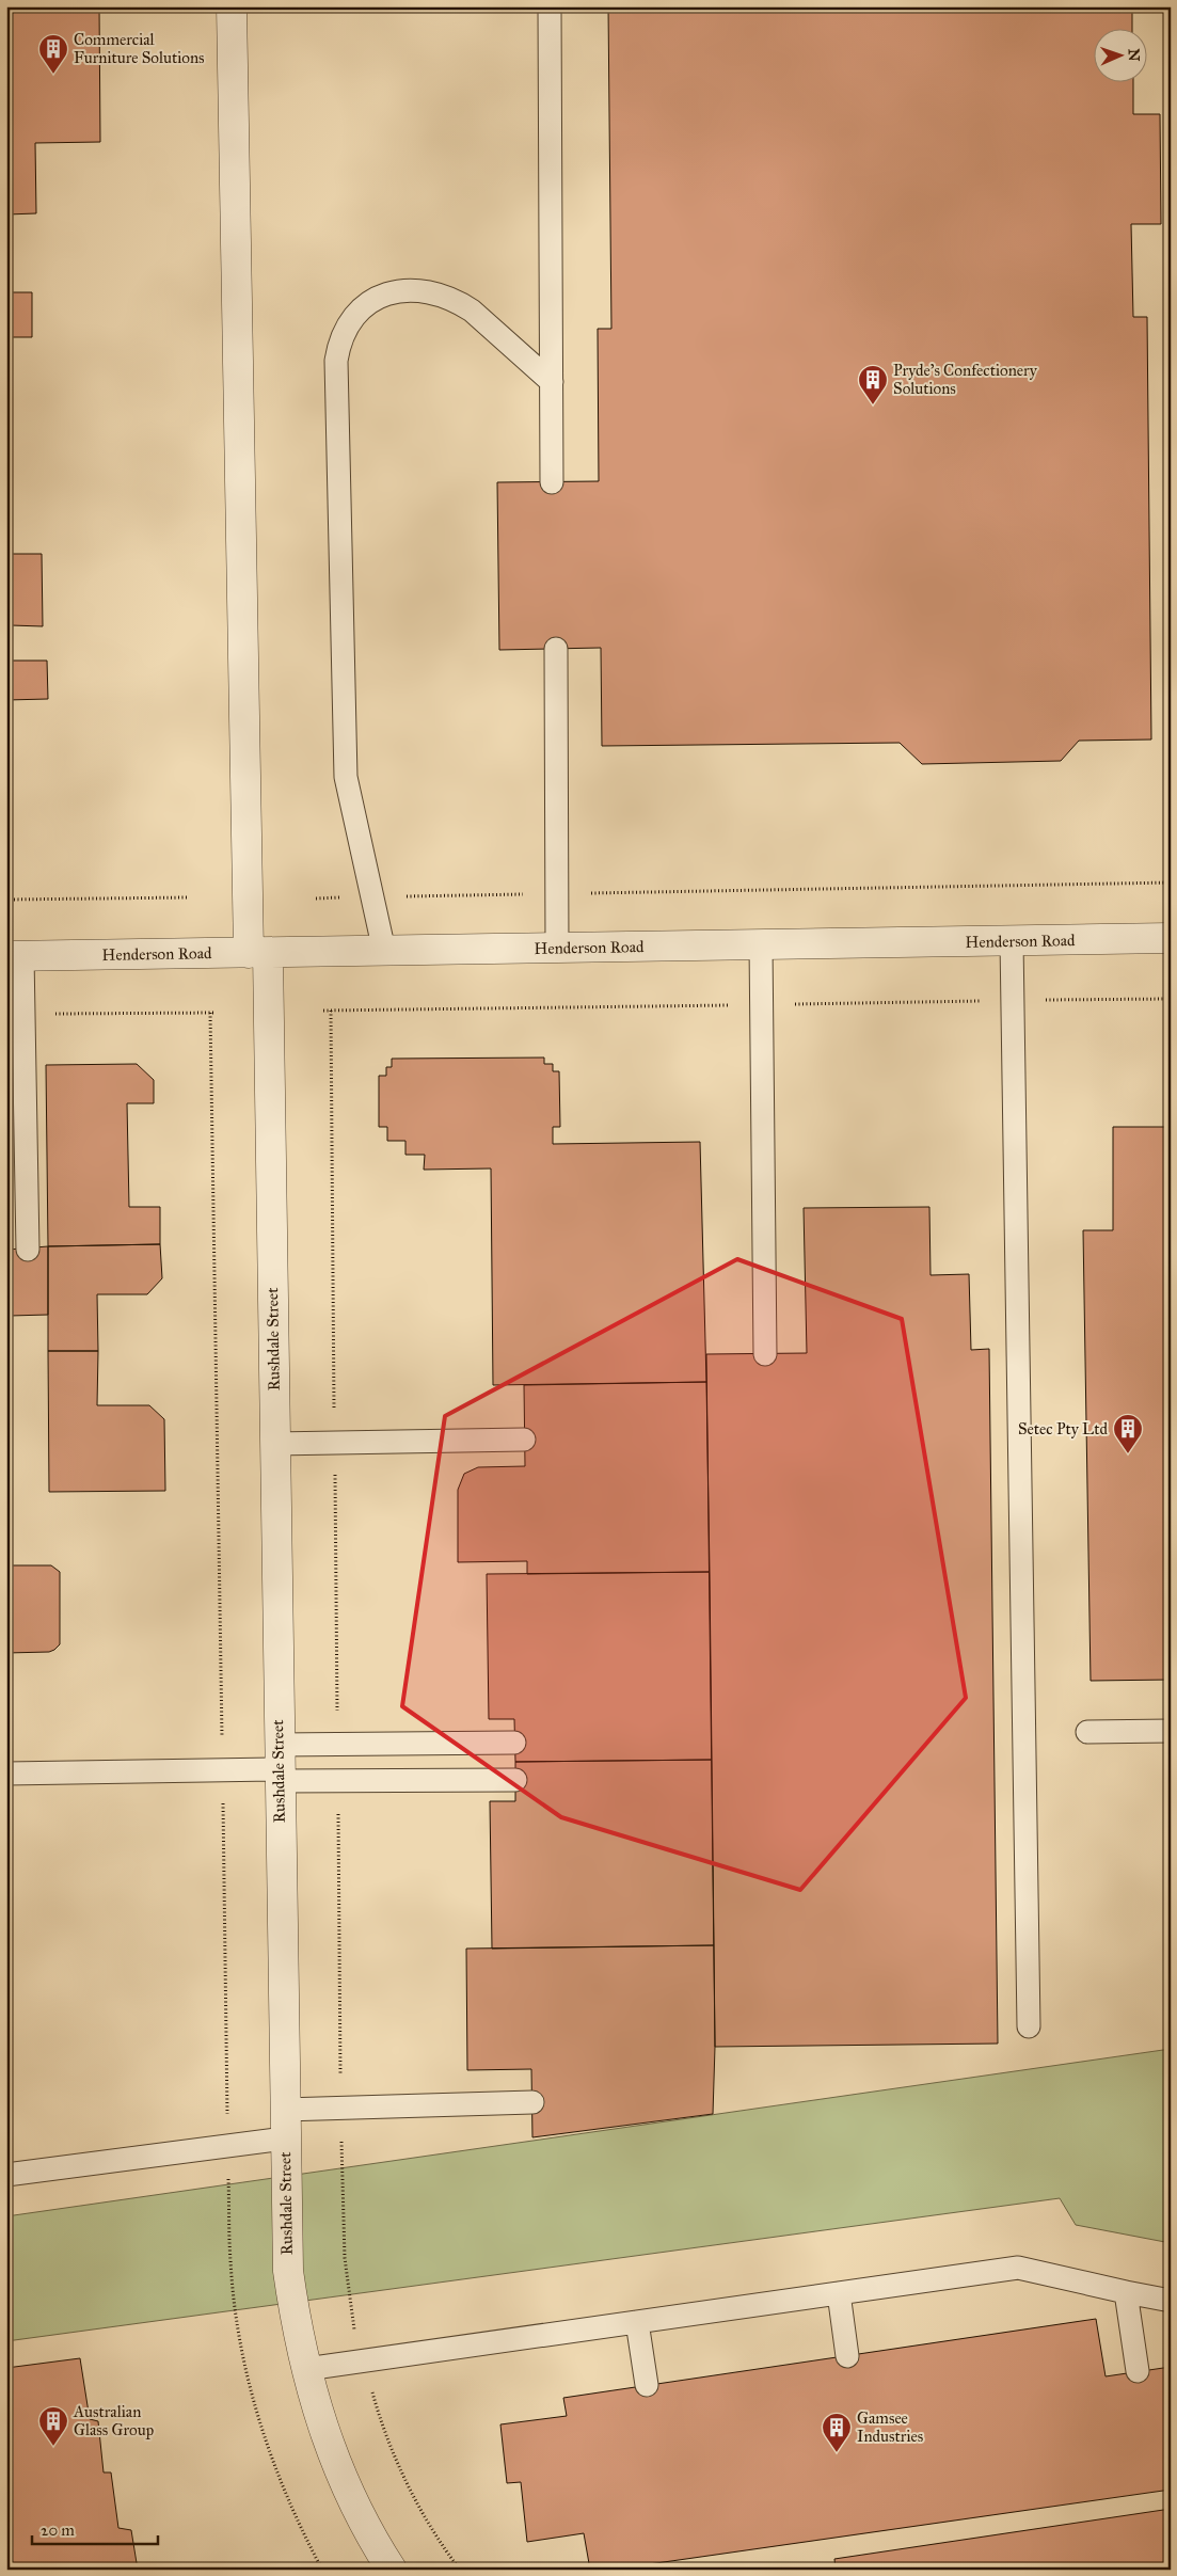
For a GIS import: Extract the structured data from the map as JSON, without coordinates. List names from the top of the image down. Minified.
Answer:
{"streets":{"street":["Henderson Road","Rushdale Street"]},"crossings":[["Henderson Road","Rushdale Street"]],"places":{"building":["Commercial Furniture Solutions","Pryde's Confectionery Solutions","Setec Pty Ltd","Australian Glass Group","Gamsee Industries"]},"scale_bar":"20 m","north":"right"}
